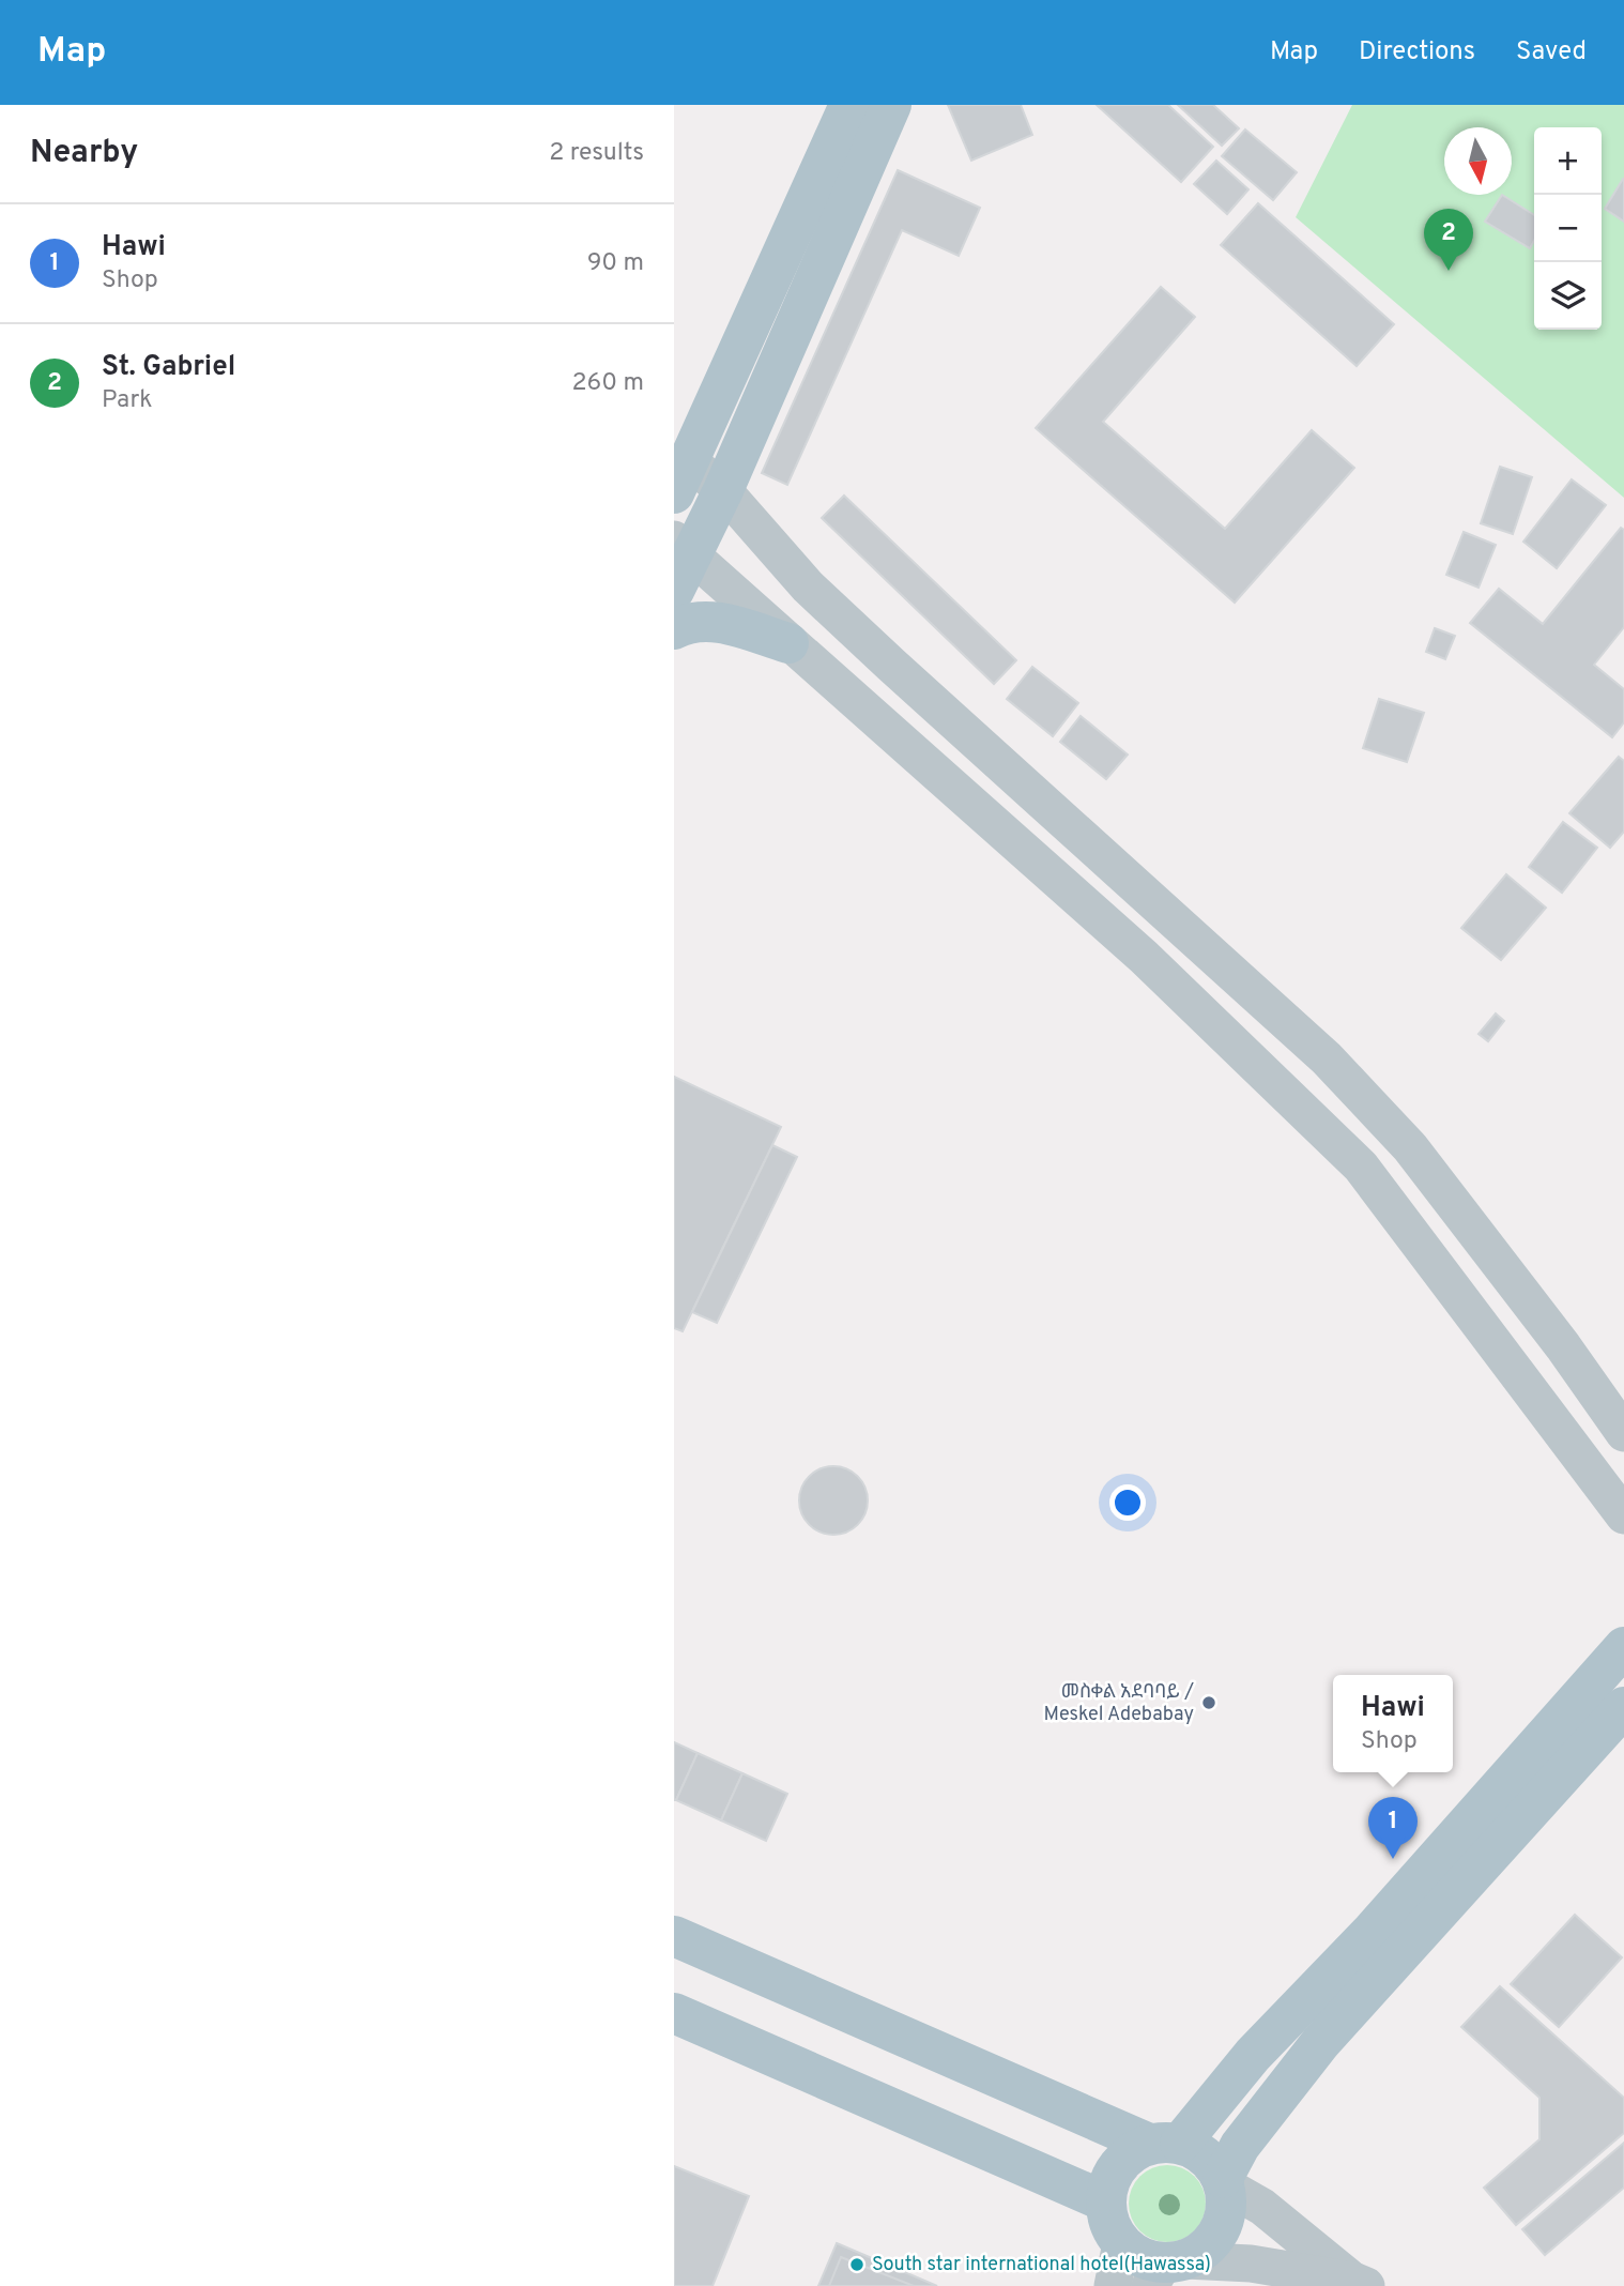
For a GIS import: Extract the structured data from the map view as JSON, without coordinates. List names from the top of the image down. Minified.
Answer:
{"places":["መስቀል አደባባይ / Meskel Adebabay","South star international hotel(Hawassa)"],"north":"bottom","page":{"header":"Map","nav":["Map","Directions","Saved"],"heading":["Nearby","2 results"],"map_buttons":["+","−"],"list":[{"mark":"1","name":"Hawi","note":"Shop","value":"90 m"},{"mark":"2","name":"St. Gabriel","note":"Park","value":"260 m"}],"pins":["2","1"],"popup":["Hawi","Shop"]}}
